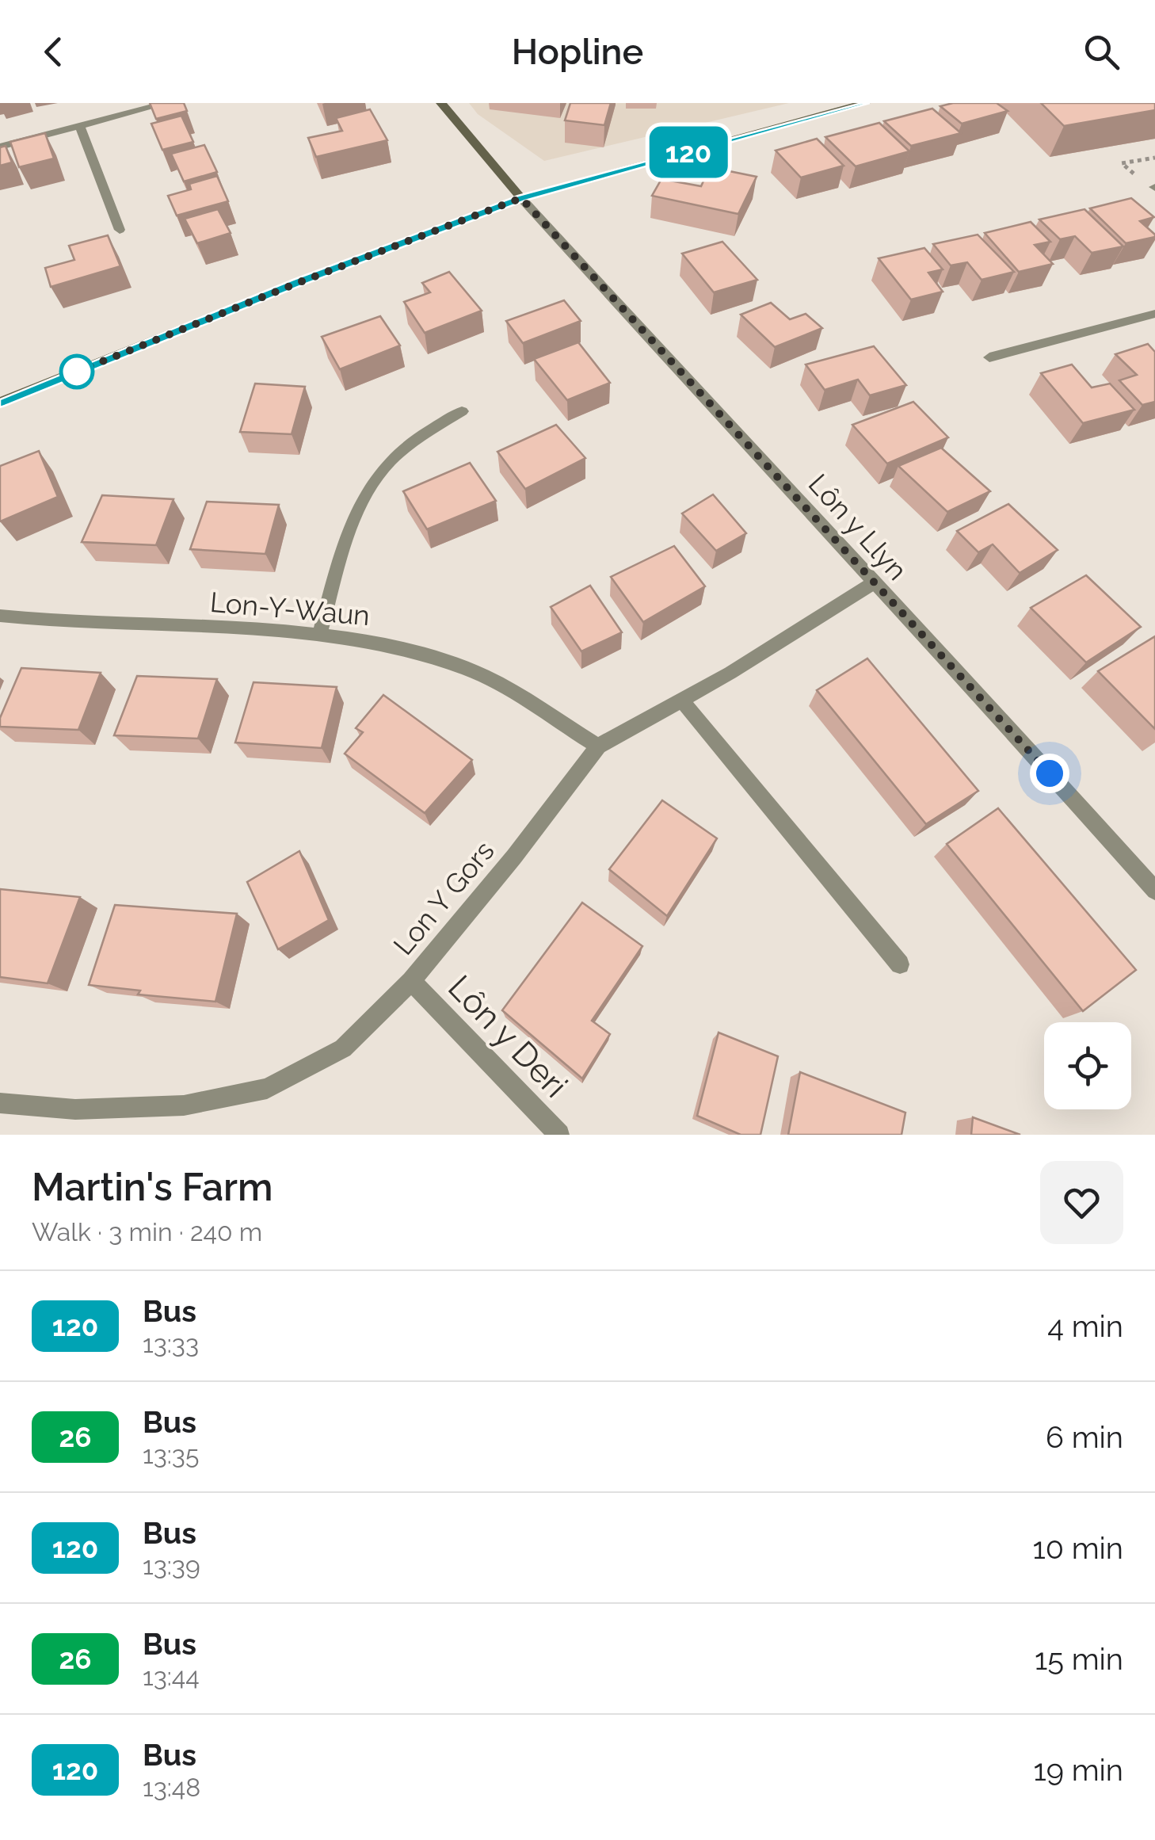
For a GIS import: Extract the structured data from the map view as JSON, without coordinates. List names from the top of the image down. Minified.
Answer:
{"streets":{"street":["Lôn y Llyn","Lon-Y-Waun","Lon Y Gors","Lôn y Deri"]},"crossings":[["Lôn y Llyn","Lon Y Gors"],["Lon-Y-Waun","Lon Y Gors"],["Lon Y Gors","Lôn y Deri"]],"lines":["bus line 120"],"page":{"header":"Hopline","on_map":"120","heading":["Martin's Farm","Walk · 3 min · 240 m"],"list":[{"mark":"120","name":"Bus","note":"13:33","value":"4 min"},{"mark":"26","name":"Bus","note":"13:35","value":"6 min"},{"mark":"120","name":"Bus","note":"13:39","value":"10 min"},{"mark":"26","name":"Bus","note":"13:44","value":"15 min"},{"mark":"120","name":"Bus","note":"13:48","value":"19 min"}]}}
